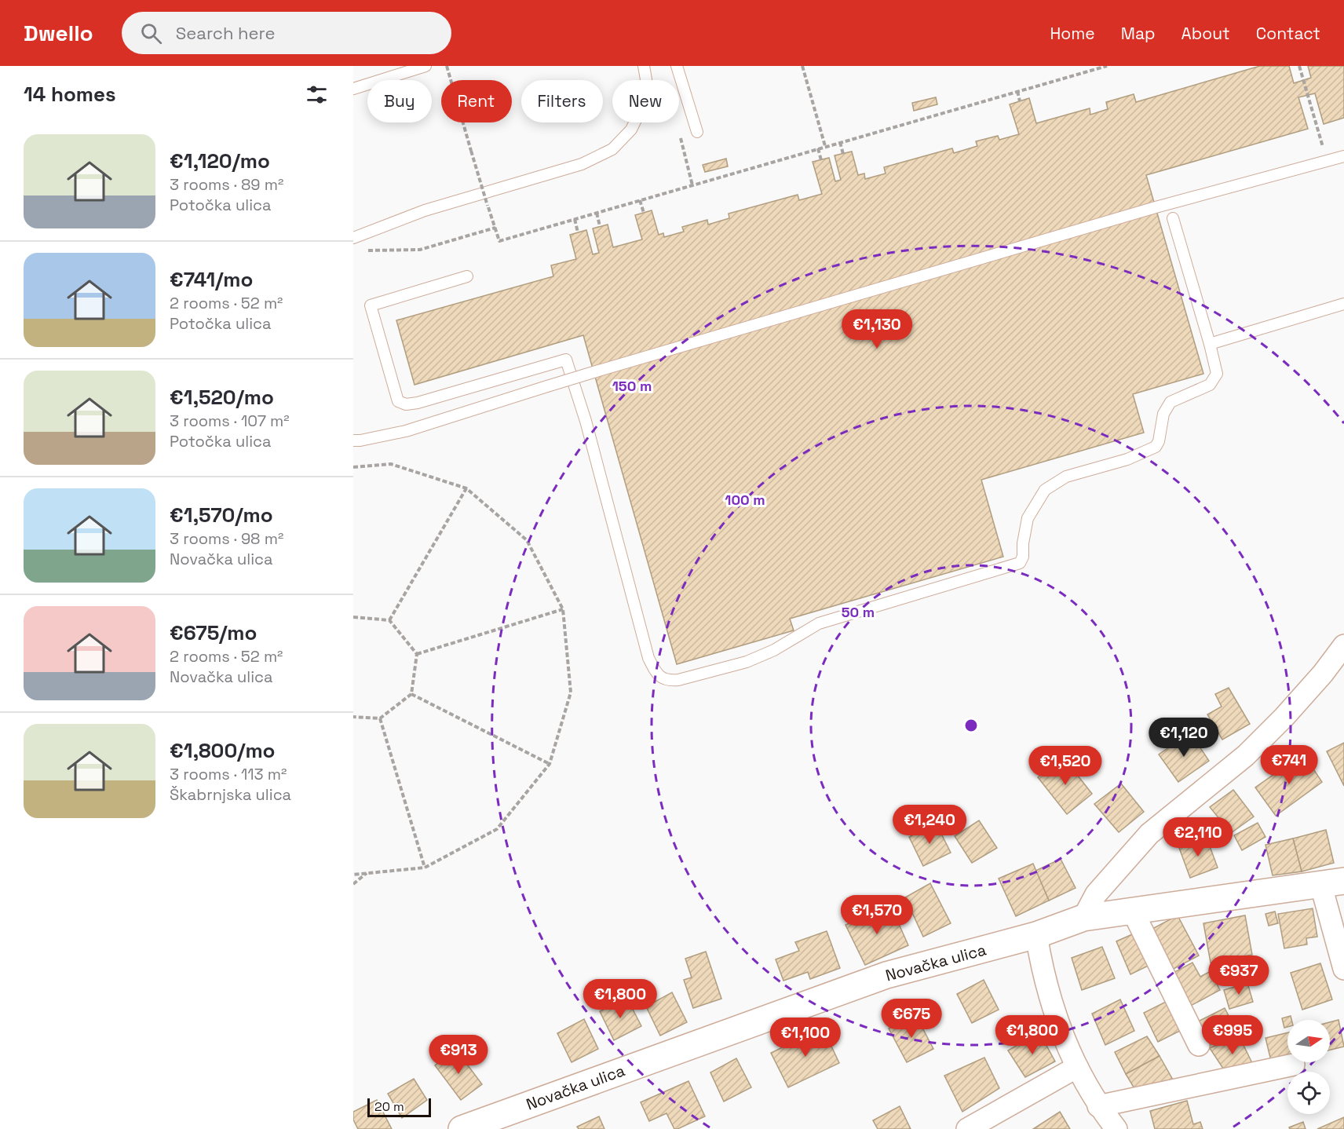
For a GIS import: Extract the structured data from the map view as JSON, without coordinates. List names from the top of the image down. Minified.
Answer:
{"streets":{"street":["Novačka ulica"]},"scale_bar":"20 m","north":"right","page":{"header":"Dwello","search":"Search here","nav":["Home","Map","About","Contact"],"heading":"14 homes","chip":["Buy","Rent","Filters","New"],"list":[{"name":"€1,120/mo","note":"3 rooms · 89 m² · Potočka ulica"},{"name":"€741/mo","note":"2 rooms · 52 m² · Potočka ulica"},{"name":"€1,520/mo","note":"3 rooms · 107 m² · Potočka ulica"},{"name":"€1,570/mo","note":"3 rooms · 98 m² · Novačka ulica"},{"name":"€675/mo","note":"2 rooms · 52 m² · Novačka ulica"},{"name":"€1,800/mo","note":"3 rooms · 113 m² · Škabrnjska ulica"}],"price":["€1,130","€1,120","€741","€1,520","€1,240","€2,110","€1,570","€937","€1,800","€675","€1,800","€995","€1,100","€913"],"scale":"20 m"},"rings":["150 m","100 m","50 m"]}
